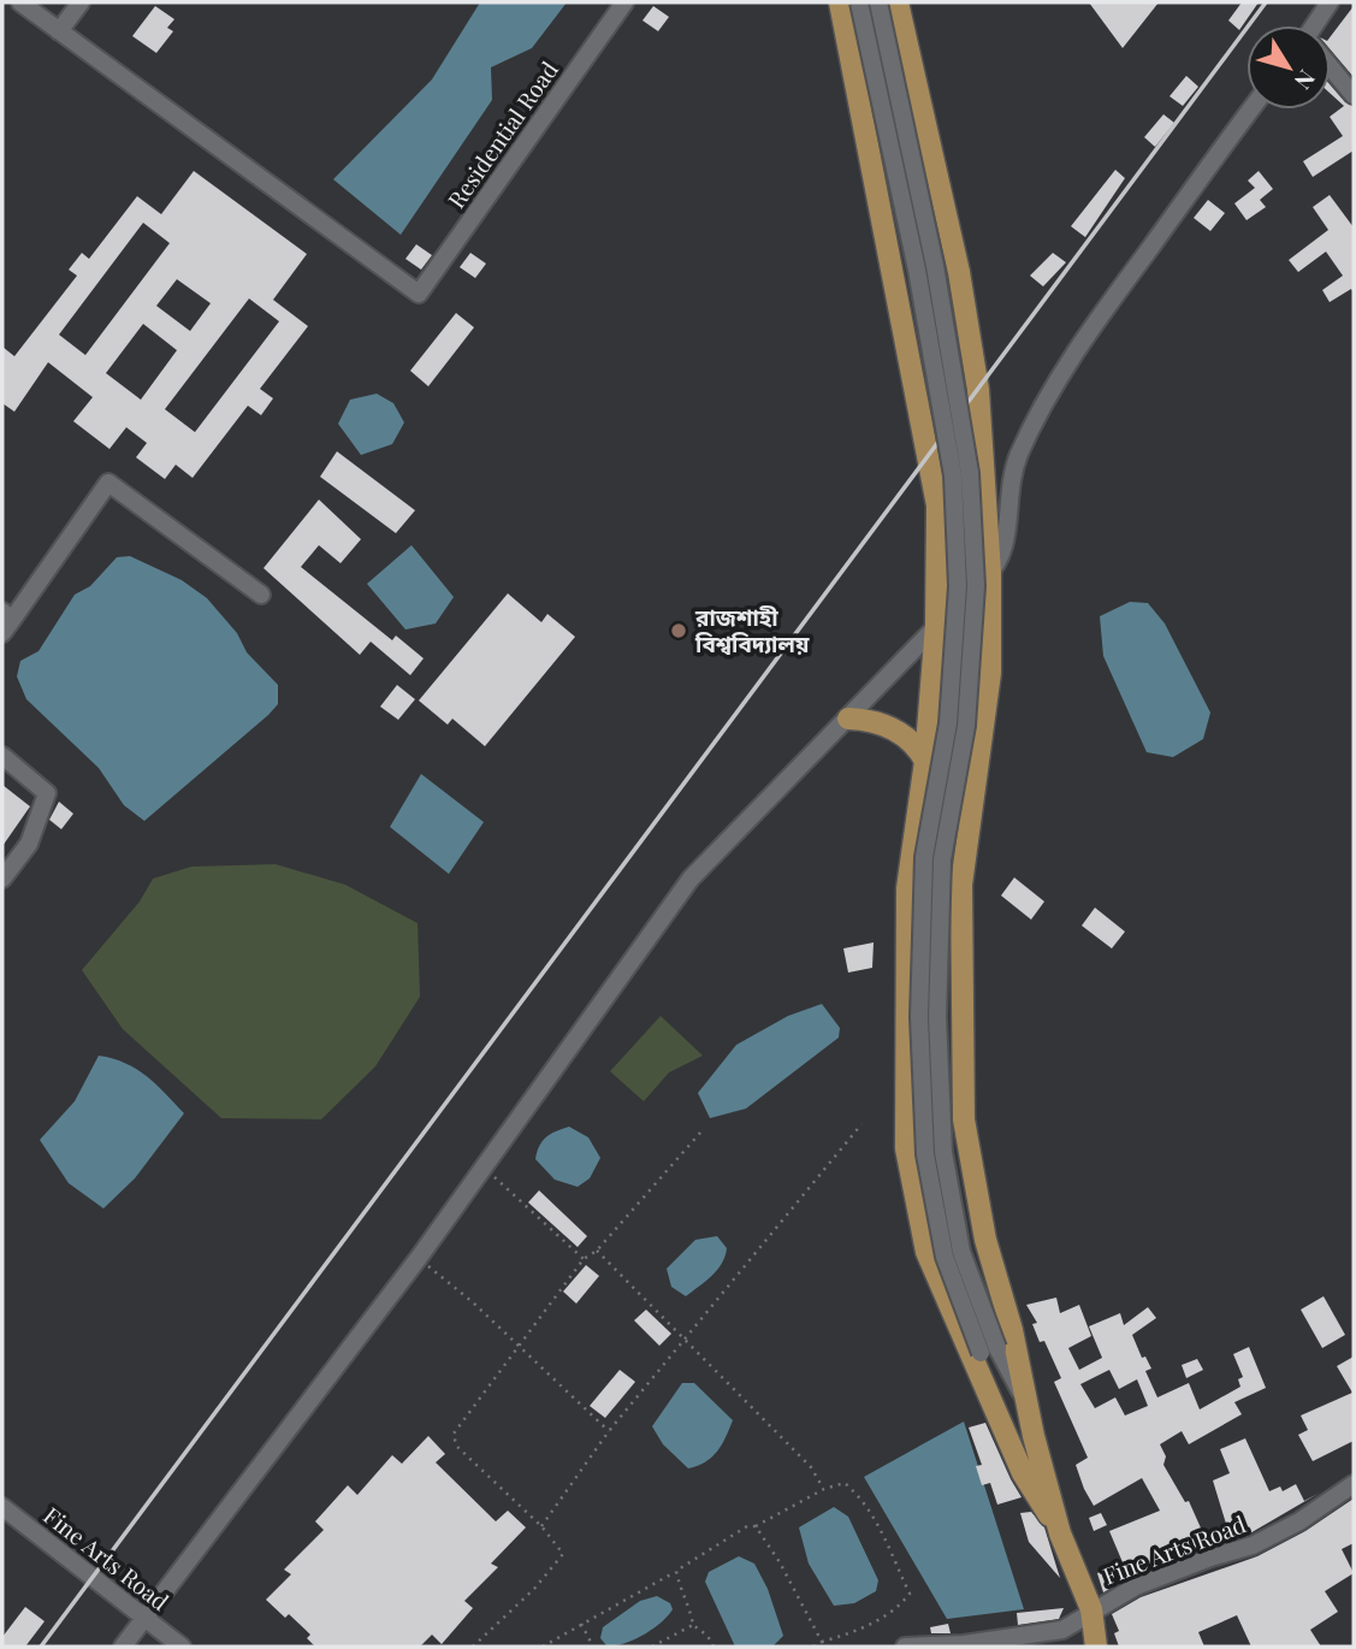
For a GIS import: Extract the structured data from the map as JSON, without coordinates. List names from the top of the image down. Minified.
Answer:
{"streets":{"street":["Residential Road","Fine Arts Road"]},"places":["রাজশাহী বিশ্ববিদ্যালয়"],"north":"bottom right"}
